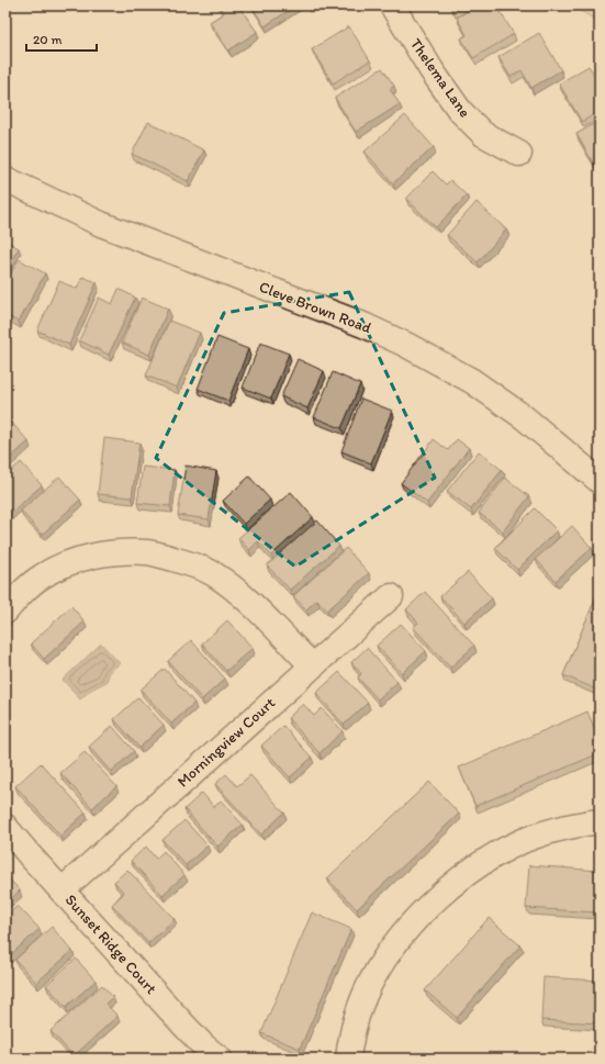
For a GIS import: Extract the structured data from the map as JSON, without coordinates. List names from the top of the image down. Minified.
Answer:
{"streets":{"street":["Thelema Lane","Cleve Brown Road","Morningview Court","Sunset Ridge Court"]},"crossings":[["Morningview Court","Sunset Ridge Court"]],"scale_bar":"20 m"}
